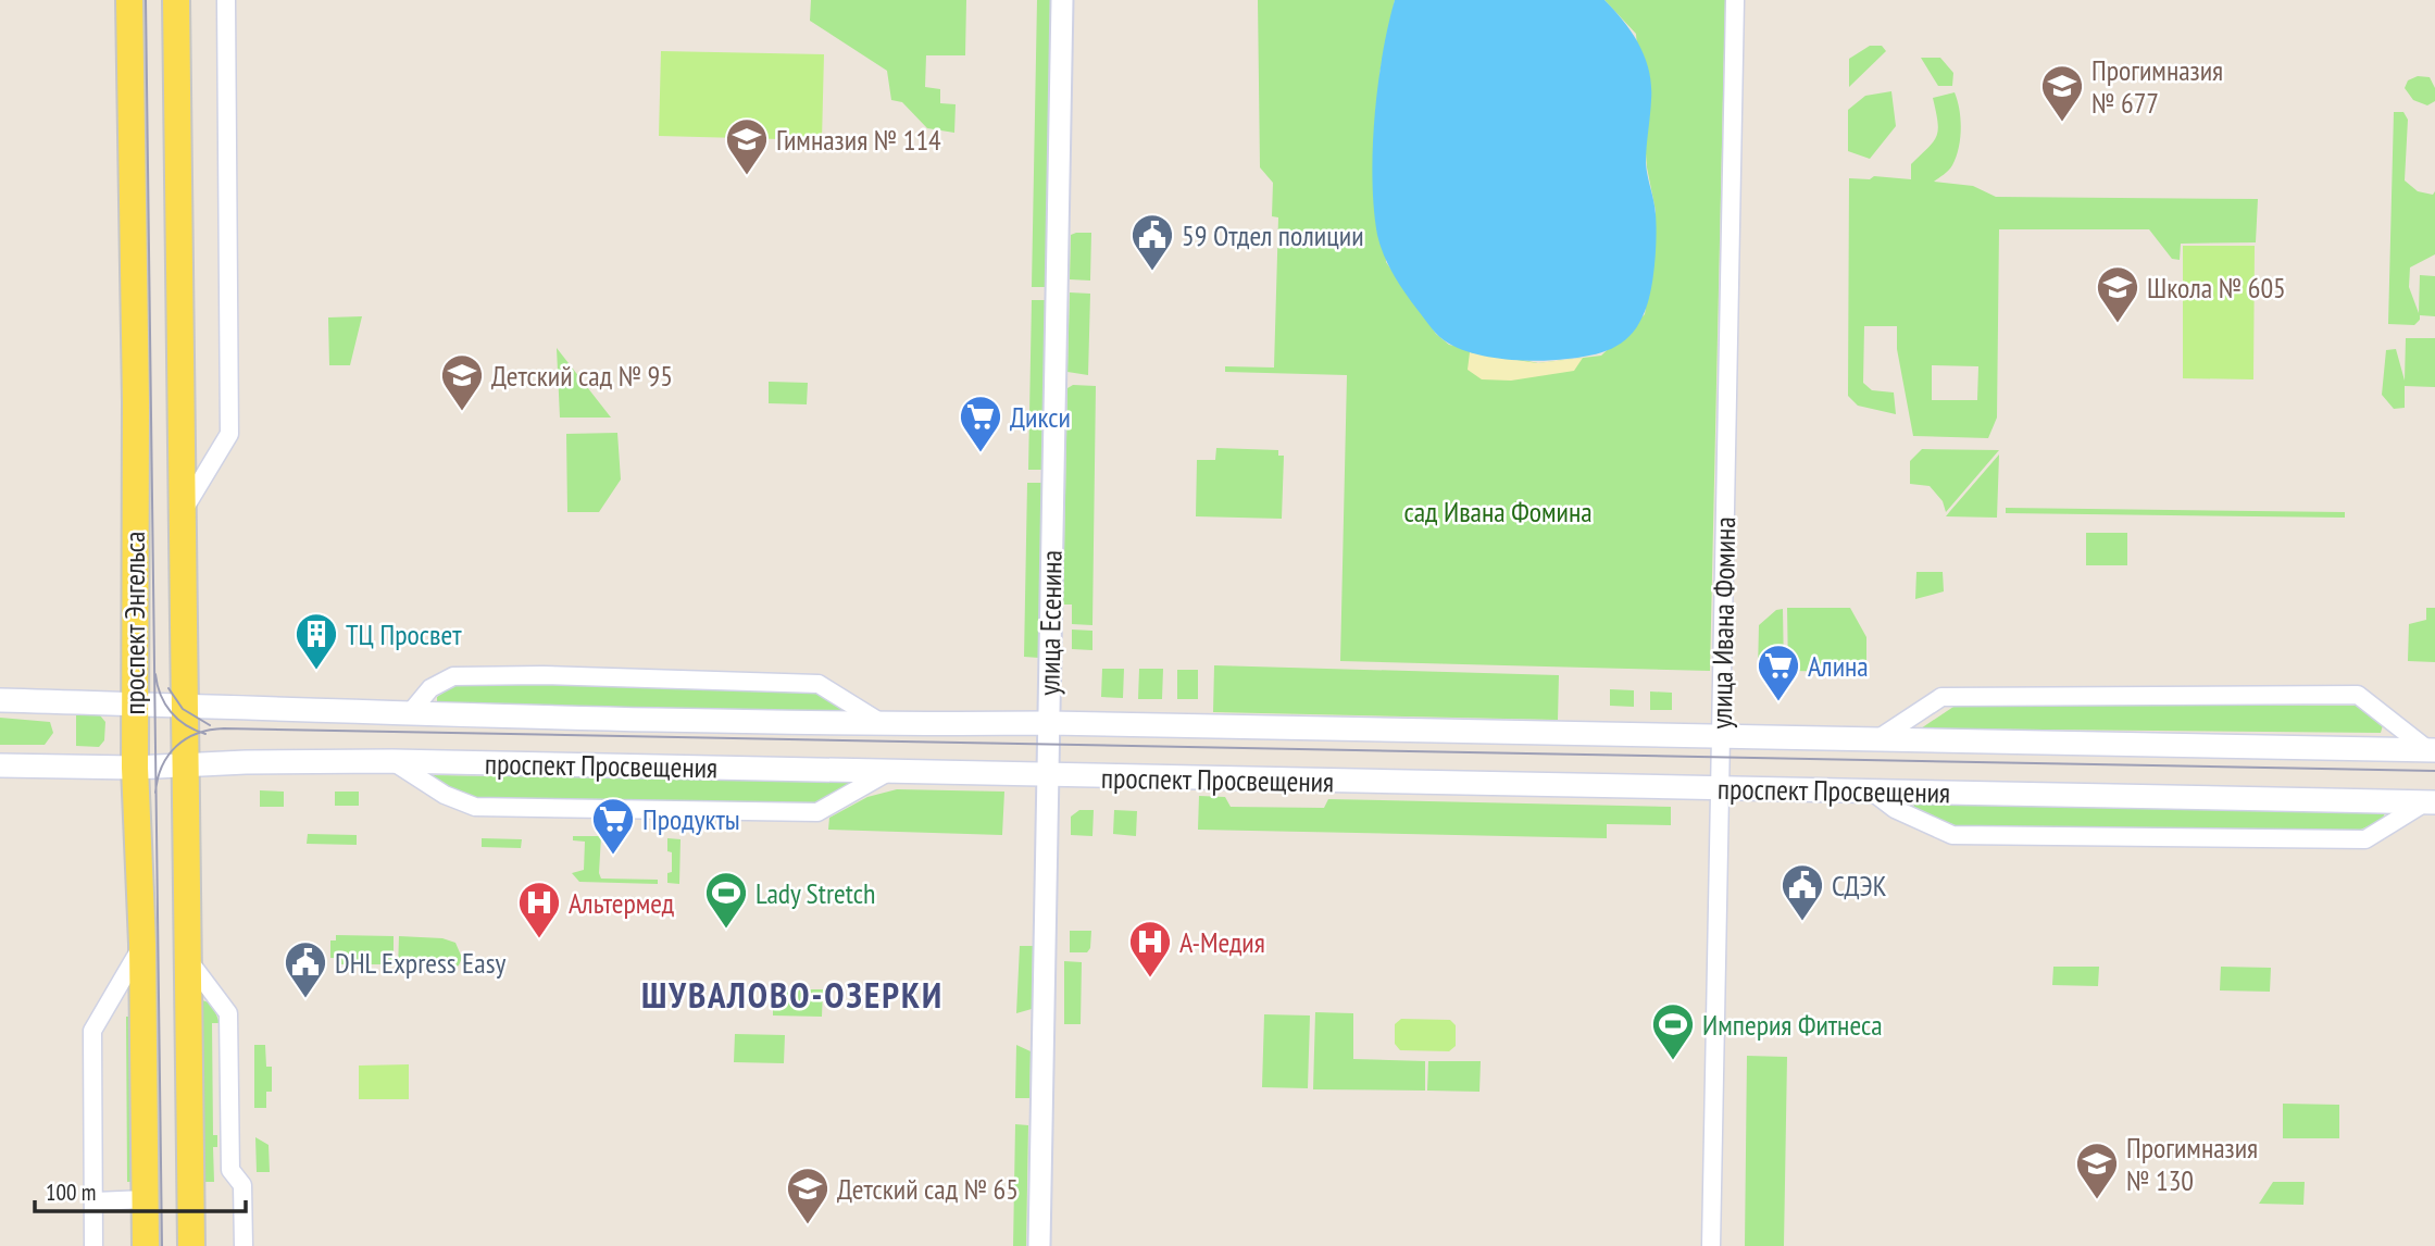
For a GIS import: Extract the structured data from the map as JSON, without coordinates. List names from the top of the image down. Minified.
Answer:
{"streets":{"main road":["проспект Энгельса","проспект Просвещения"],"street":["улица Есенина","улица Ивана Фомина"]},"crossings":[["проспект Энгельса","проспект Просвещения"],["улица Есенина","проспект Просвещения"],["улица Ивана Фомина","проспект Просвещения"]],"districts":["ШУВАЛОВО-ОЗЕРКИ"],"parks":["сад Ивана Фомина"],"places":{"school or university":["Прогимназия № 677","Гимназия № 114","Школа № 605","Детский сад № 95","Прогимназия № 130","Детский сад № 65"],"public building":["59 Отдел полиции","СДЭК","DHL Express Easy"],"supermarket":["Дикси","Алина","Продукты"],"building":["ТЦ Просвет"],"sports":["Lady Stretch","Империя Фитнеса"],"hospital":["Альтермед","А-Медия"]},"scale_bar":"100 m"}
